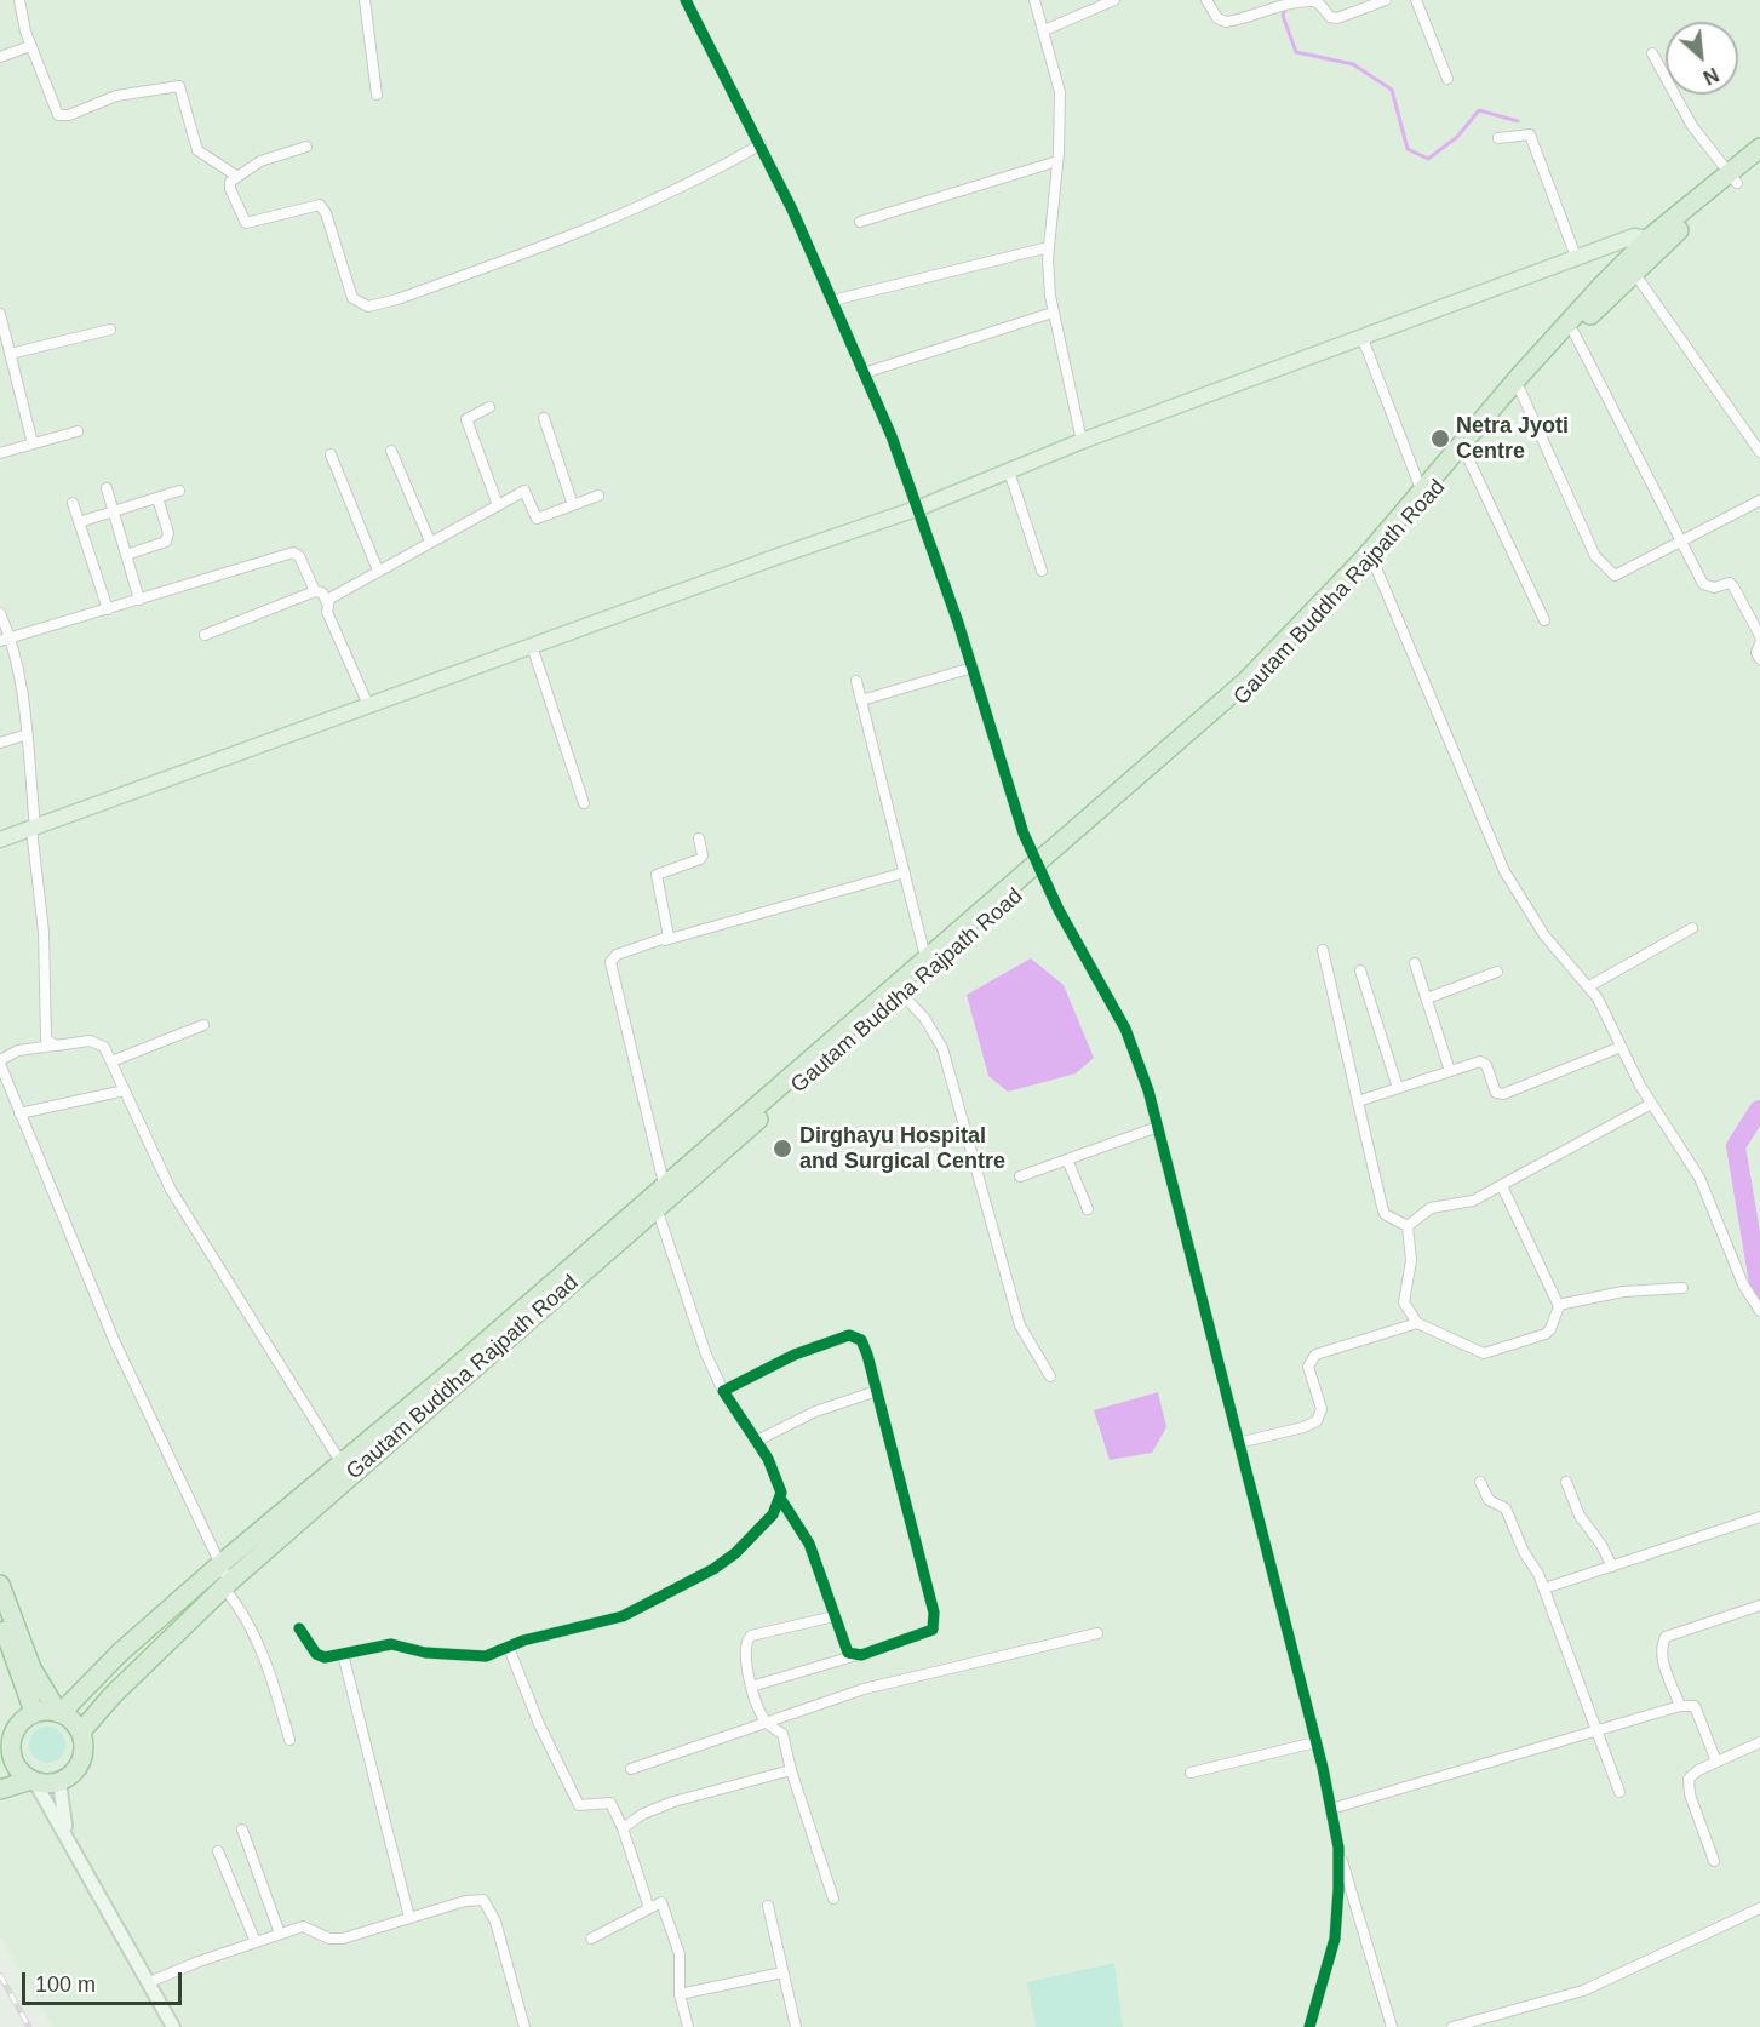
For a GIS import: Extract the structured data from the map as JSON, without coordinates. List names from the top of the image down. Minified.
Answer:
{"streets":{"highway":["Gautam Buddha Rajpath Road"]},"places":["Netra Jyoti Centre","Dirghayu Hospital and Surgical Centre"],"scale_bar":"100 m","north":"bottom right"}
